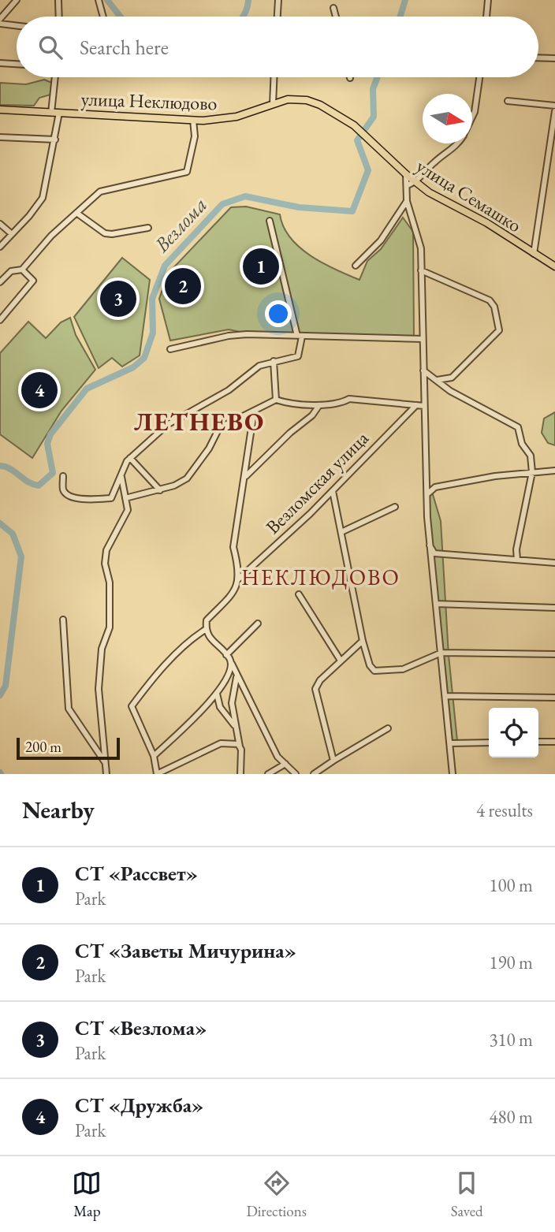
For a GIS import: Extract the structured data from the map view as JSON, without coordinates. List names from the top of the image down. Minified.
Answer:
{"streets":{"main road":["улица Неклюдово","улица Семашко"],"street":["Везломская улица"]},"crossings":[["улица Неклюдово","улица Семашко"]],"districts":["ЛЕТНЕВО","НЕКЛЮДОВО"],"water":["Везлома"],"scale_bar":"200 m","north":"right","page":{"search":"Search here","pins":["1","2","3","4"],"scale":"200 m","heading":["Nearby","4 results"],"list":[{"mark":"1","name":"СТ «Рассвет»","note":"Park","value":"100 m"},{"mark":"2","name":"СТ «Заветы Мичурина»","note":"Park","value":"190 m"},{"mark":"3","name":"СТ «Везлома»","note":"Park","value":"310 m"},{"mark":"4","name":"СТ «Дружба»","note":"Park","value":"480 m"}],"nav":["Map","Directions","Saved"]}}
